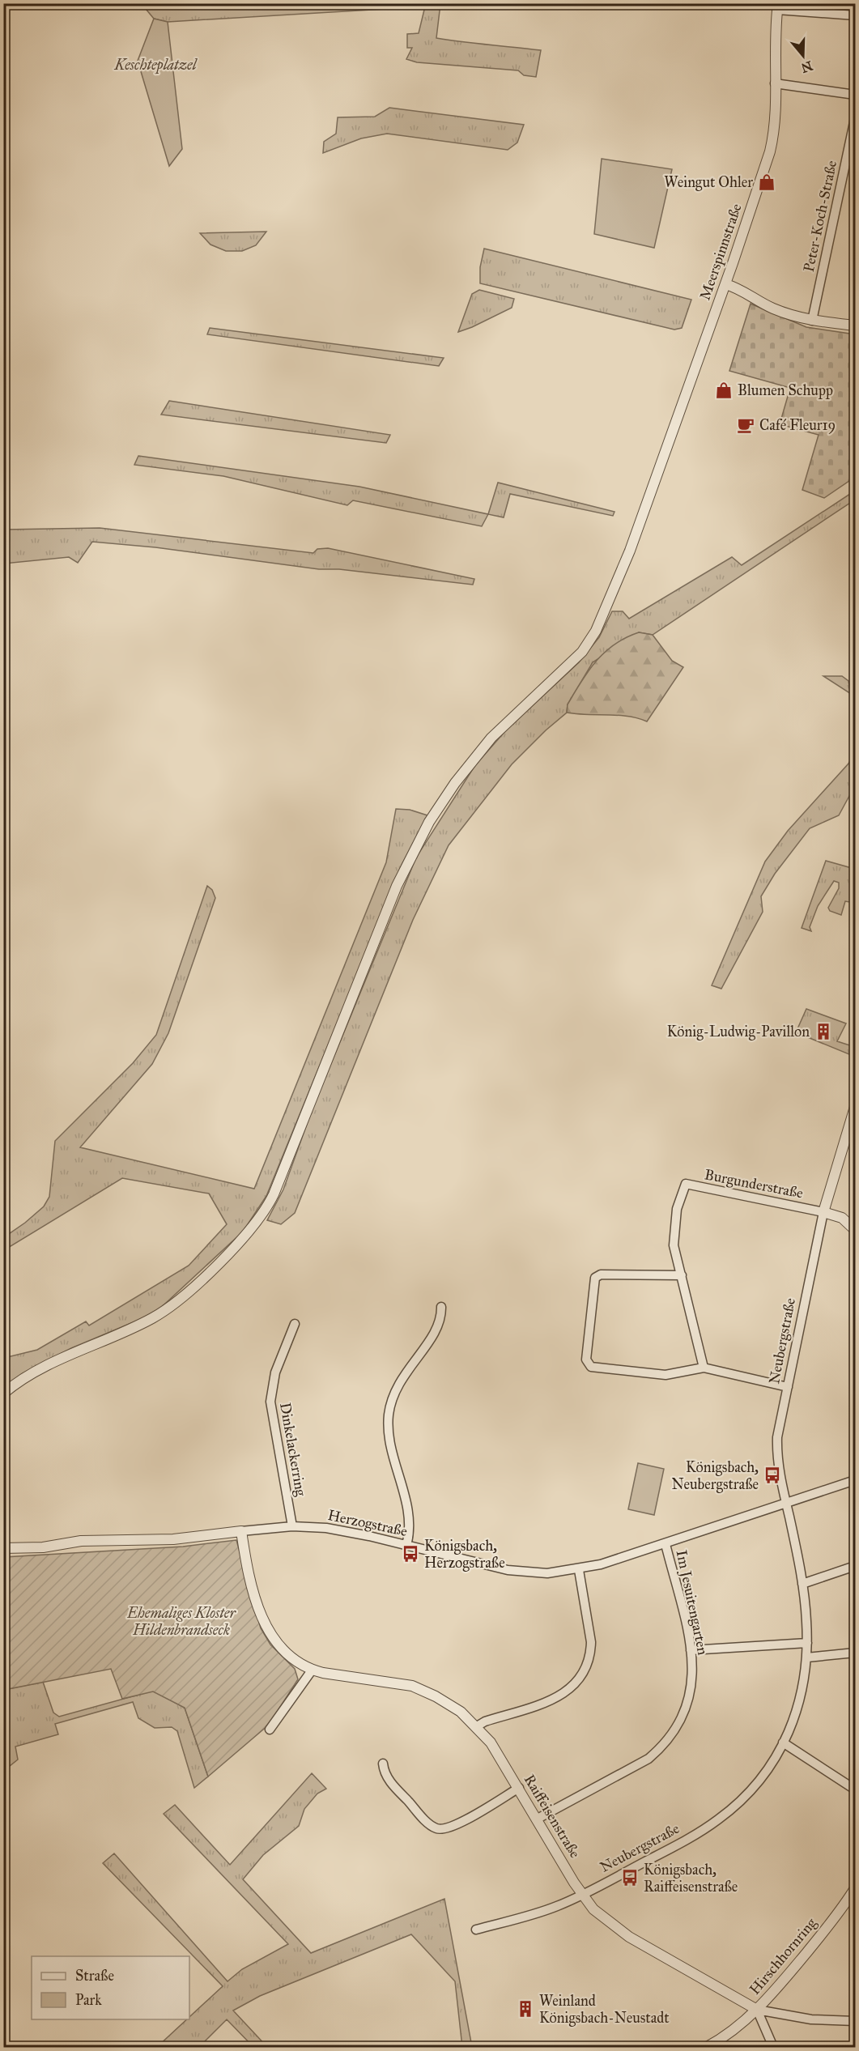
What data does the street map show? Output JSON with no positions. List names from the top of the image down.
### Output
{
  "streets": {
    "street": [
      "Peter-Koch-Straße",
      "Meerspinnstraße",
      "Burgunderstraße",
      "Neubergstraße",
      "Dinkelackerring",
      "Herzogstraße",
      "Im Jesuitengarten",
      "Raiffeisenstraße",
      "Hirschhornring"
    ]
  },
  "crossings": [
    ["Burgunderstraße", "Neubergstraße"],
    ["Neubergstraße", "Herzogstraße"],
    ["Neubergstraße", "Raiffeisenstraße"],
    ["Dinkelackerring", "Herzogstraße"],
    ["Herzogstraße", "Im Jesuitengarten"],
    ["Im Jesuitengarten", "Raiffeisenstraße"],
    ["Raiffeisenstraße", "Hirschhornring"]
  ],
  "parks": ["Keschteplatzel", "Ehemaliges Kloster Hildenbrandseck"],
  "places": {
    "shop": ["Weingut Ohler", "Blumen Schupp"],
    "cafe": ["Café Fleur19"],
    "building": ["König-Ludwig-Pavillon", "Weinland Königsbach-Neustadt"],
    "bus stop": ["Königsbach, Neubergstraße", "Königsbach, Herzogstraße", "Königsbach, Raiffeisenstraße"]
  },
  "legend": ["Straße", "Park"],
  "north": "bottom"
}
